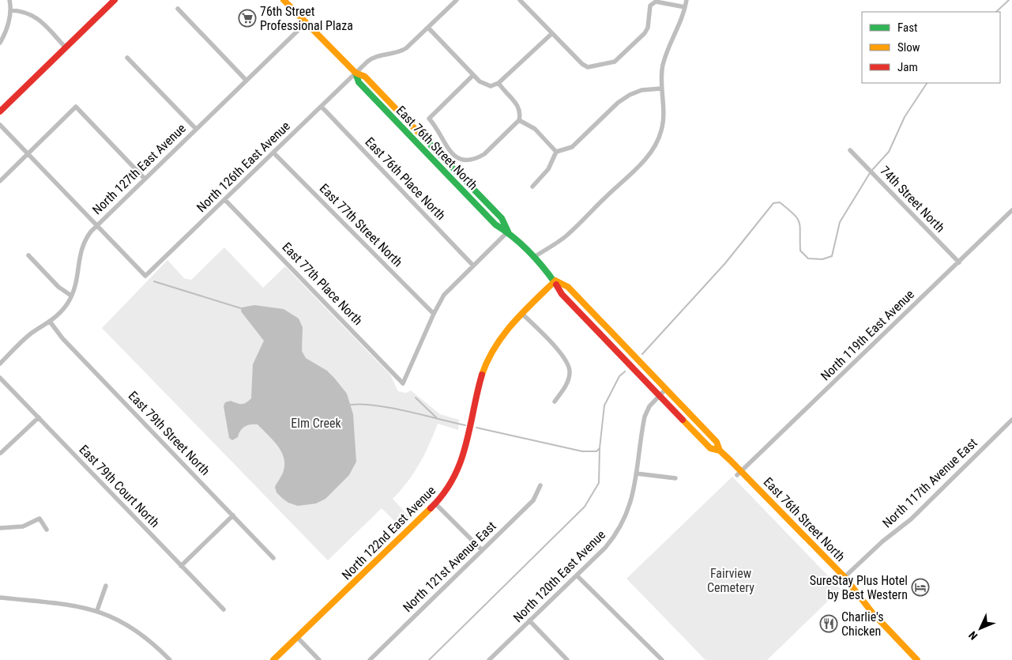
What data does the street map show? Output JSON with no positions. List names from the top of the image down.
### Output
{
  "streets": {
    "main road": ["East 76th Street North", "North 122nd East Avenue"],
    "street": [
      "North 126th East Avenue",
      "North 127th East Avenue",
      "East 76th Place North",
      "74th Street North",
      "East 77th Street North",
      "East 77th Place North",
      "North 119th East Avenue",
      "East 79th Street North",
      "North 117th Avenue East",
      "East 79th Court North",
      "North 121st Avenue East",
      "North 120th East Avenue"
    ]
  },
  "crossings": [
    ["East 76th Street North", "North 126th East Avenue"],
    ["East 76th Street North", "North 127th East Avenue"],
    ["East 76th Street North", "North 119th East Avenue"],
    ["East 76th Street North", "North 117th Avenue East"],
    ["East 76th Street North", "North 122nd East Avenue"],
    ["East 76th Street North", "North 120th East Avenue"],
    ["North 126th East Avenue", "North 127th East Avenue"],
    ["North 126th East Avenue", "East 76th Place North"],
    ["North 126th East Avenue", "East 77th Street North"],
    ["North 126th East Avenue", "East 77th Place North"],
    ["North 127th East Avenue", "East 79th Street North"],
    ["74th Street North", "North 119th East Avenue"],
    ["East 77th Street North", "East 77th Place North"]
  ],
  "parks": ["Elm Creek", "Fairview Cemetery"],
  "places": {
    "supermarket": ["76th Street Professional Plaza"],
    "hotel": ["SureStay Plus Hotel by Best Western"],
    "restaurant": ["Charlie's Chicken"]
  },
  "legend": ["Fast", "Slow", "Jam"],
  "north": "bottom left"
}
